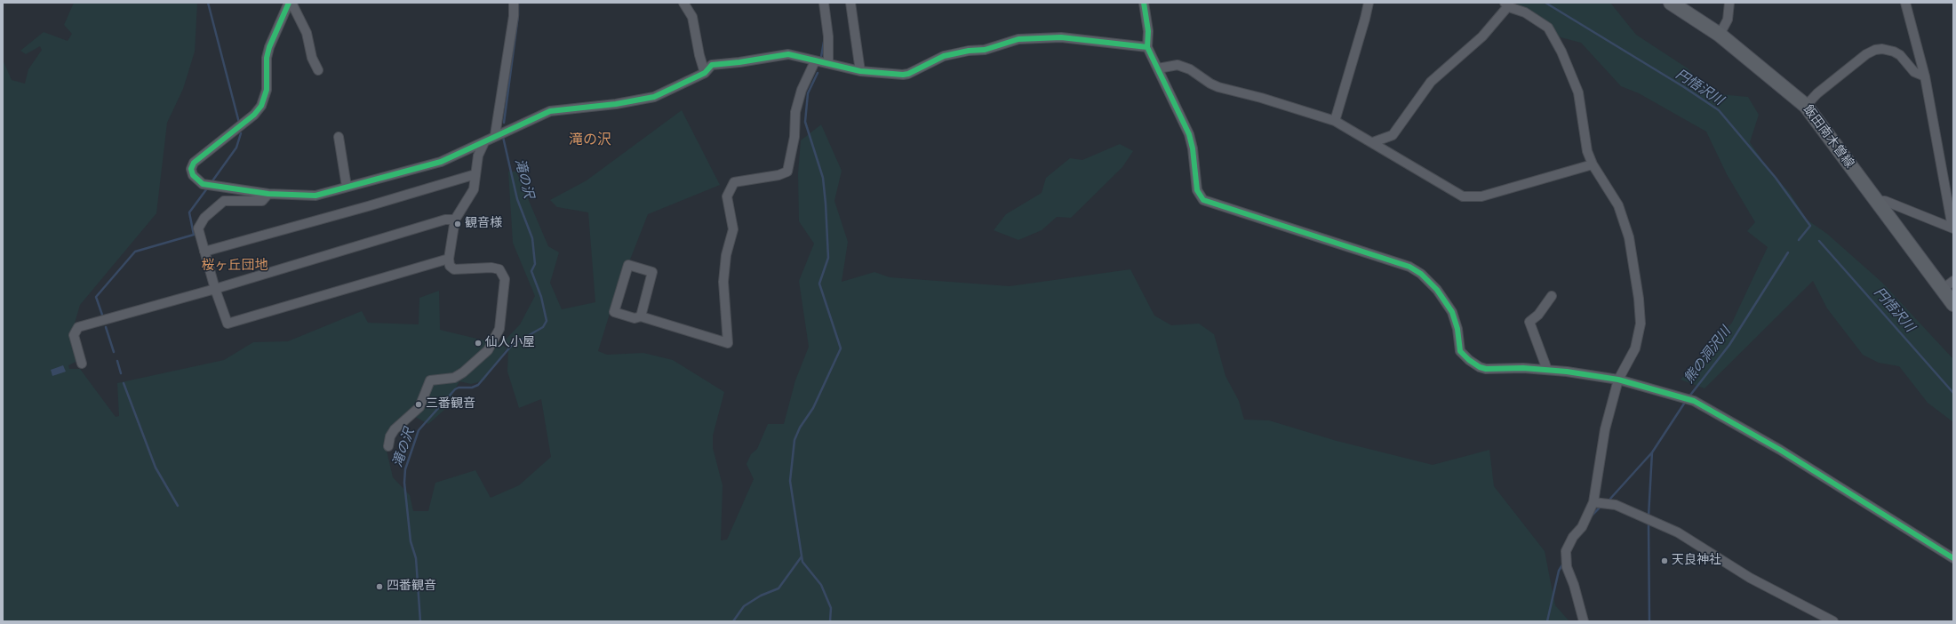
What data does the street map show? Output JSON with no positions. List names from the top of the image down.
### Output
{
  "streets": {
    "main road": ["飯田南木曽線"]
  },
  "districts": ["滝の沢", "桜ヶ丘団地"],
  "water": ["円悟沢川", "滝の沢", "熊の洞沢川"],
  "places": [
    "観音様",
    "仙人小屋",
    "三番観音",
    "天良神社",
    "四番観音"
  ]
}
